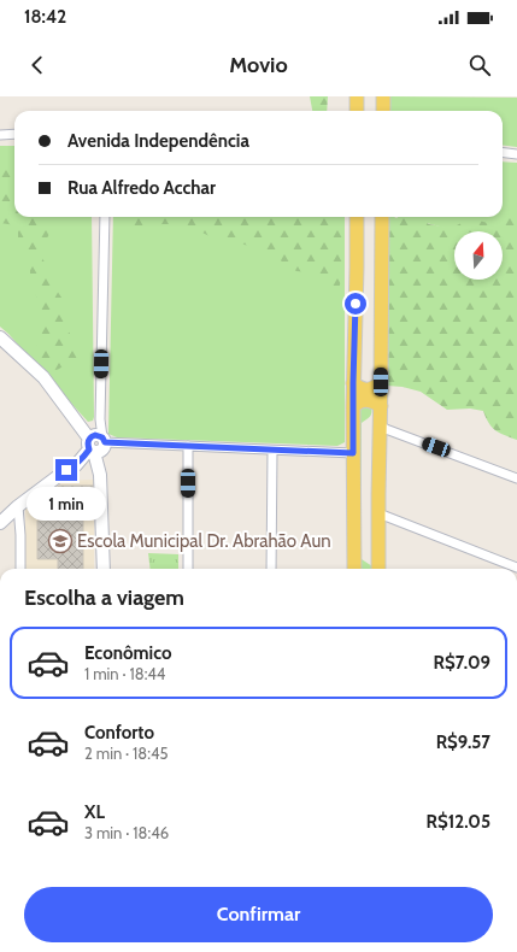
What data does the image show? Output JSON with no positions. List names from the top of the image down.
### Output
{
  "places": {
    "school or university": ["Escola Municipal Dr. Abrahão Aun"]
  },
  "north": "top",
  "page": {
    "status": "18:42",
    "header": "Movio",
    "banner": ["Avenida Independência", "Rua Alfredo Acchar"],
    "bubble": "1 min",
    "heading": "Escolha a viagem",
    "list": [
      {
        "name": "Econômico",
        "note": "1 min · 18:44",
        "value": "R$7.09"
      },
      {
        "name": "Conforto",
        "note": "2 min · 18:45",
        "value": "R$9.57"
      },
      {
        "name": "XL",
        "note": "3 min · 18:46",
        "value": "R$12.05"
      }
    ],
    "buttons": "Confirmar"
  }
}
